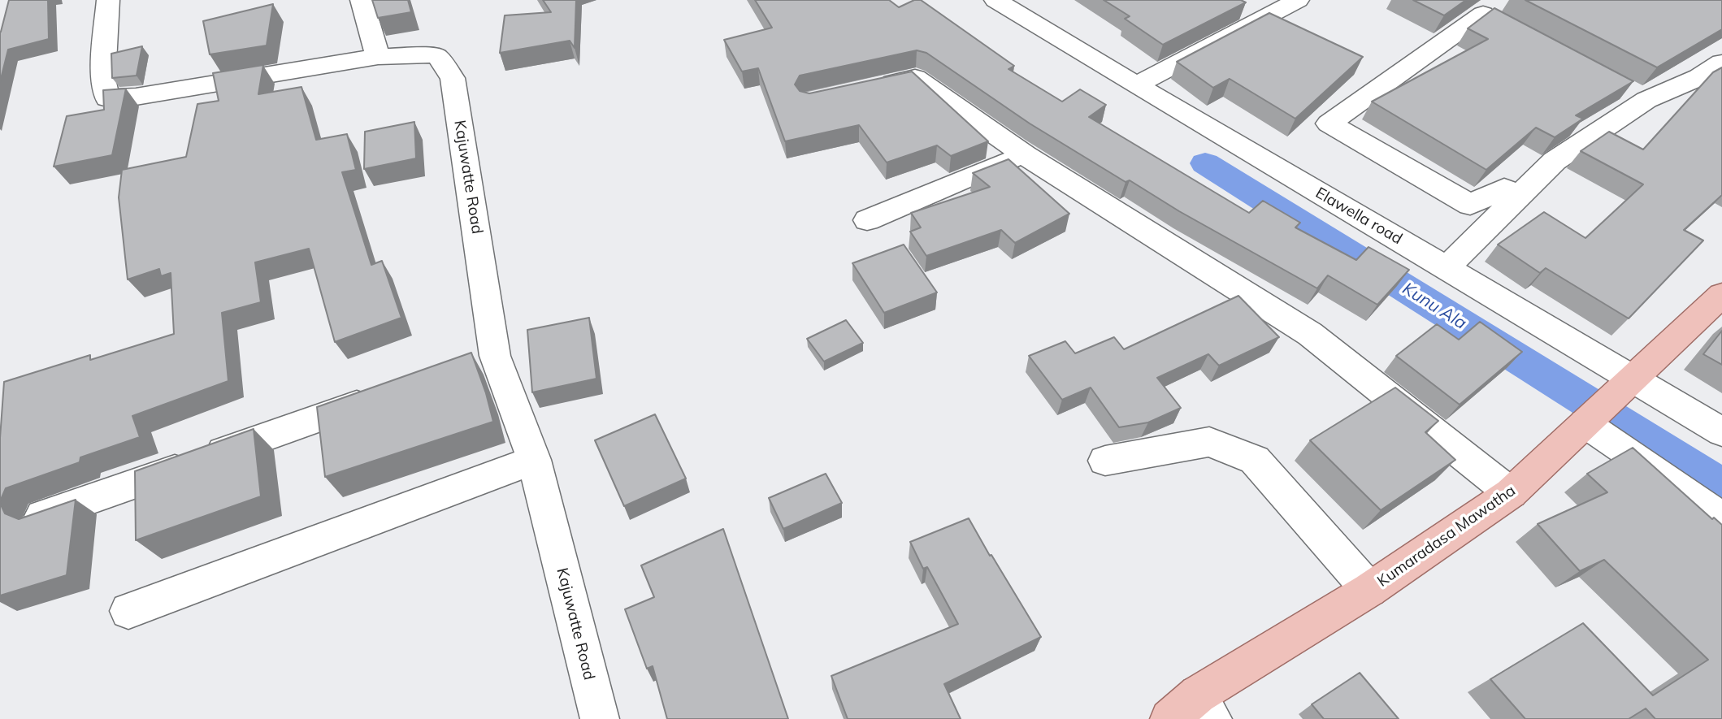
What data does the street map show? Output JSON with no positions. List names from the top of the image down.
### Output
{
  "streets": {
    "main road": ["Kumaradasa Mawatha"],
    "street": ["Kajuwatte Road", "Elawella road"]
  },
  "crossings": [
    ["Elawella road", "Kumaradasa Mawatha"]
  ],
  "water": ["Kunu Ala"]
}
